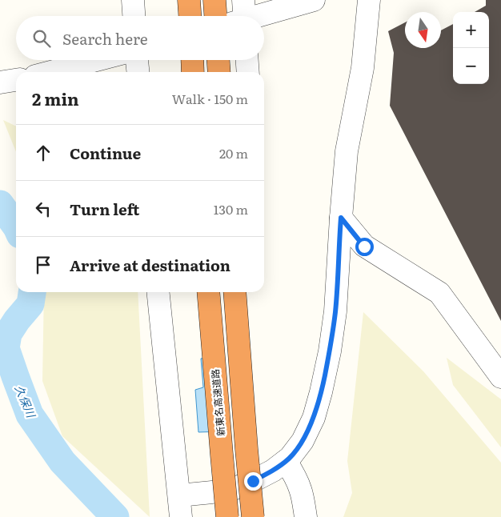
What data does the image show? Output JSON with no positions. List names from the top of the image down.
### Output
{
  "streets": {
    "highway": ["新東名高速道路"]
  },
  "water": ["久保川"],
  "north": "bottom",
  "page": {
    "map_buttons": ["+", "−"],
    "search": "Search here",
    "heading": ["2 min", "Walk · 150 m"],
    "list": [
      ["Continue", "20 m"],
      ["Turn left", "130 m"],
      "Arrive at destination"
    ]
  }
}
